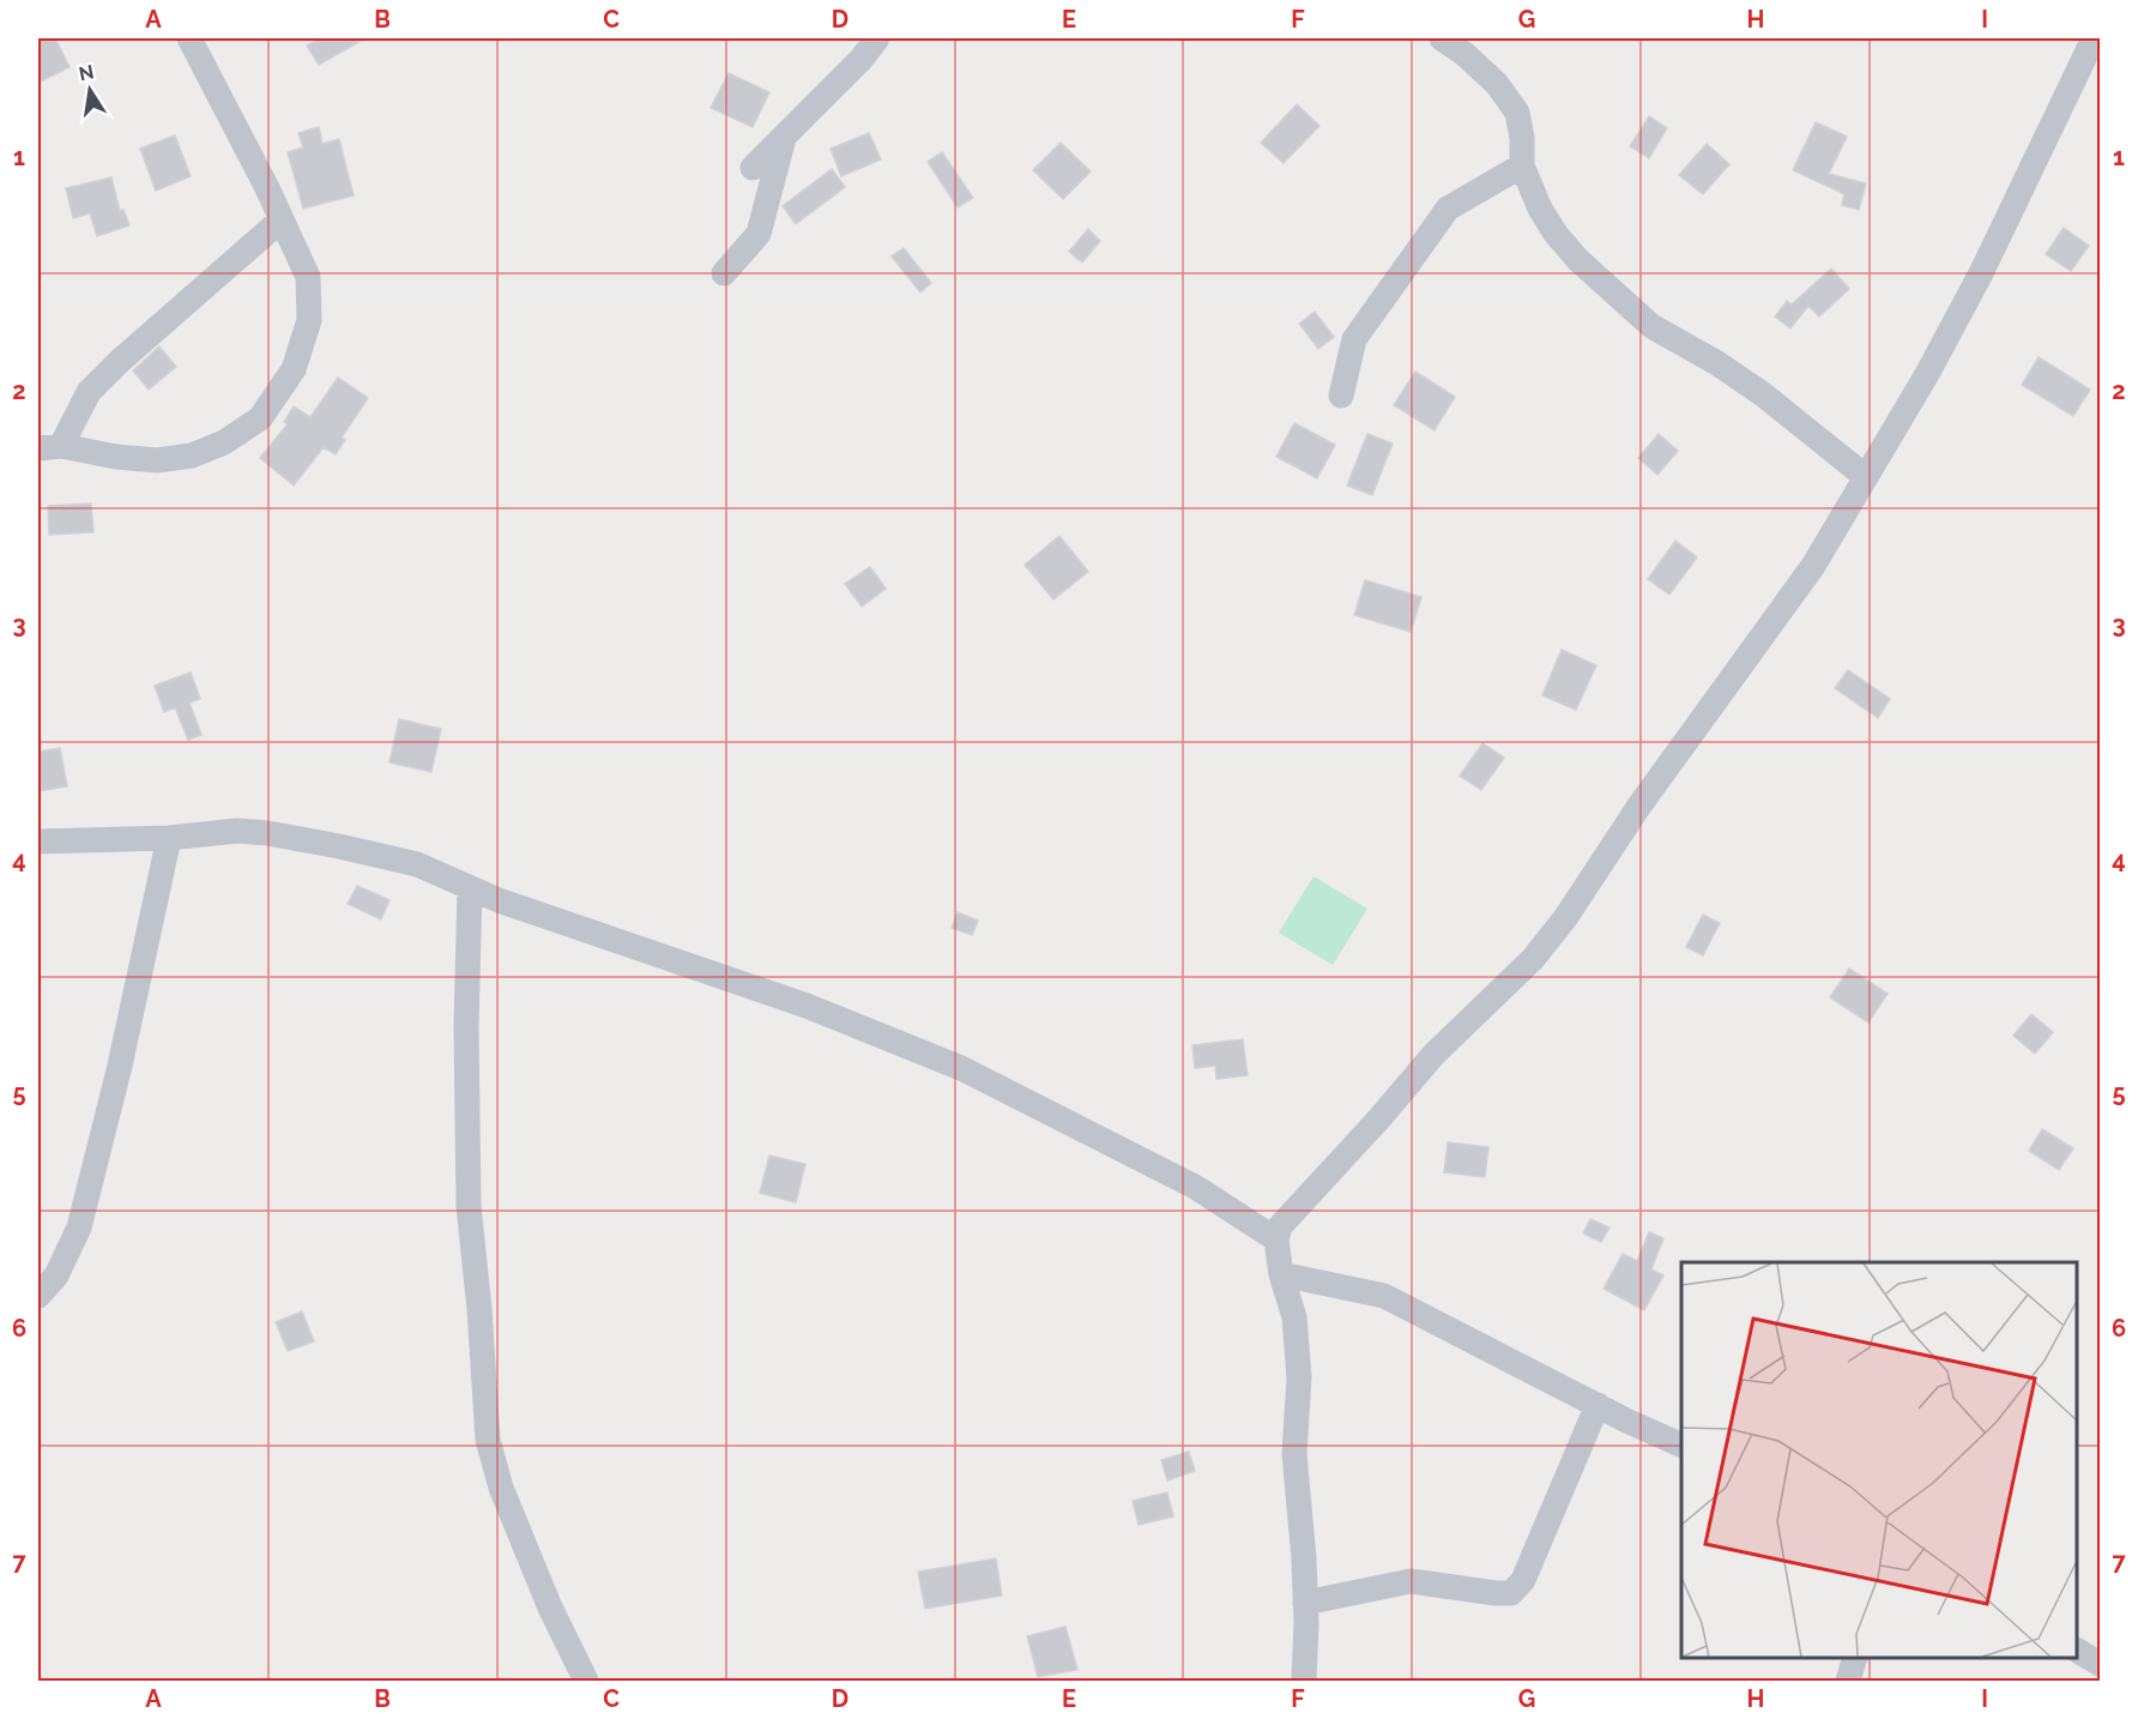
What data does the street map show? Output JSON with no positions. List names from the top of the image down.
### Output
{
  "north": "top",
  "grid": {
    "columns": [
      "A",
      "B",
      "C",
      "D",
      "E",
      "F",
      "G",
      "H",
      "I"
    ],
    "rows": [
      "1",
      "2",
      "3",
      "4",
      "5",
      "6",
      "7"
    ]
  }
}
